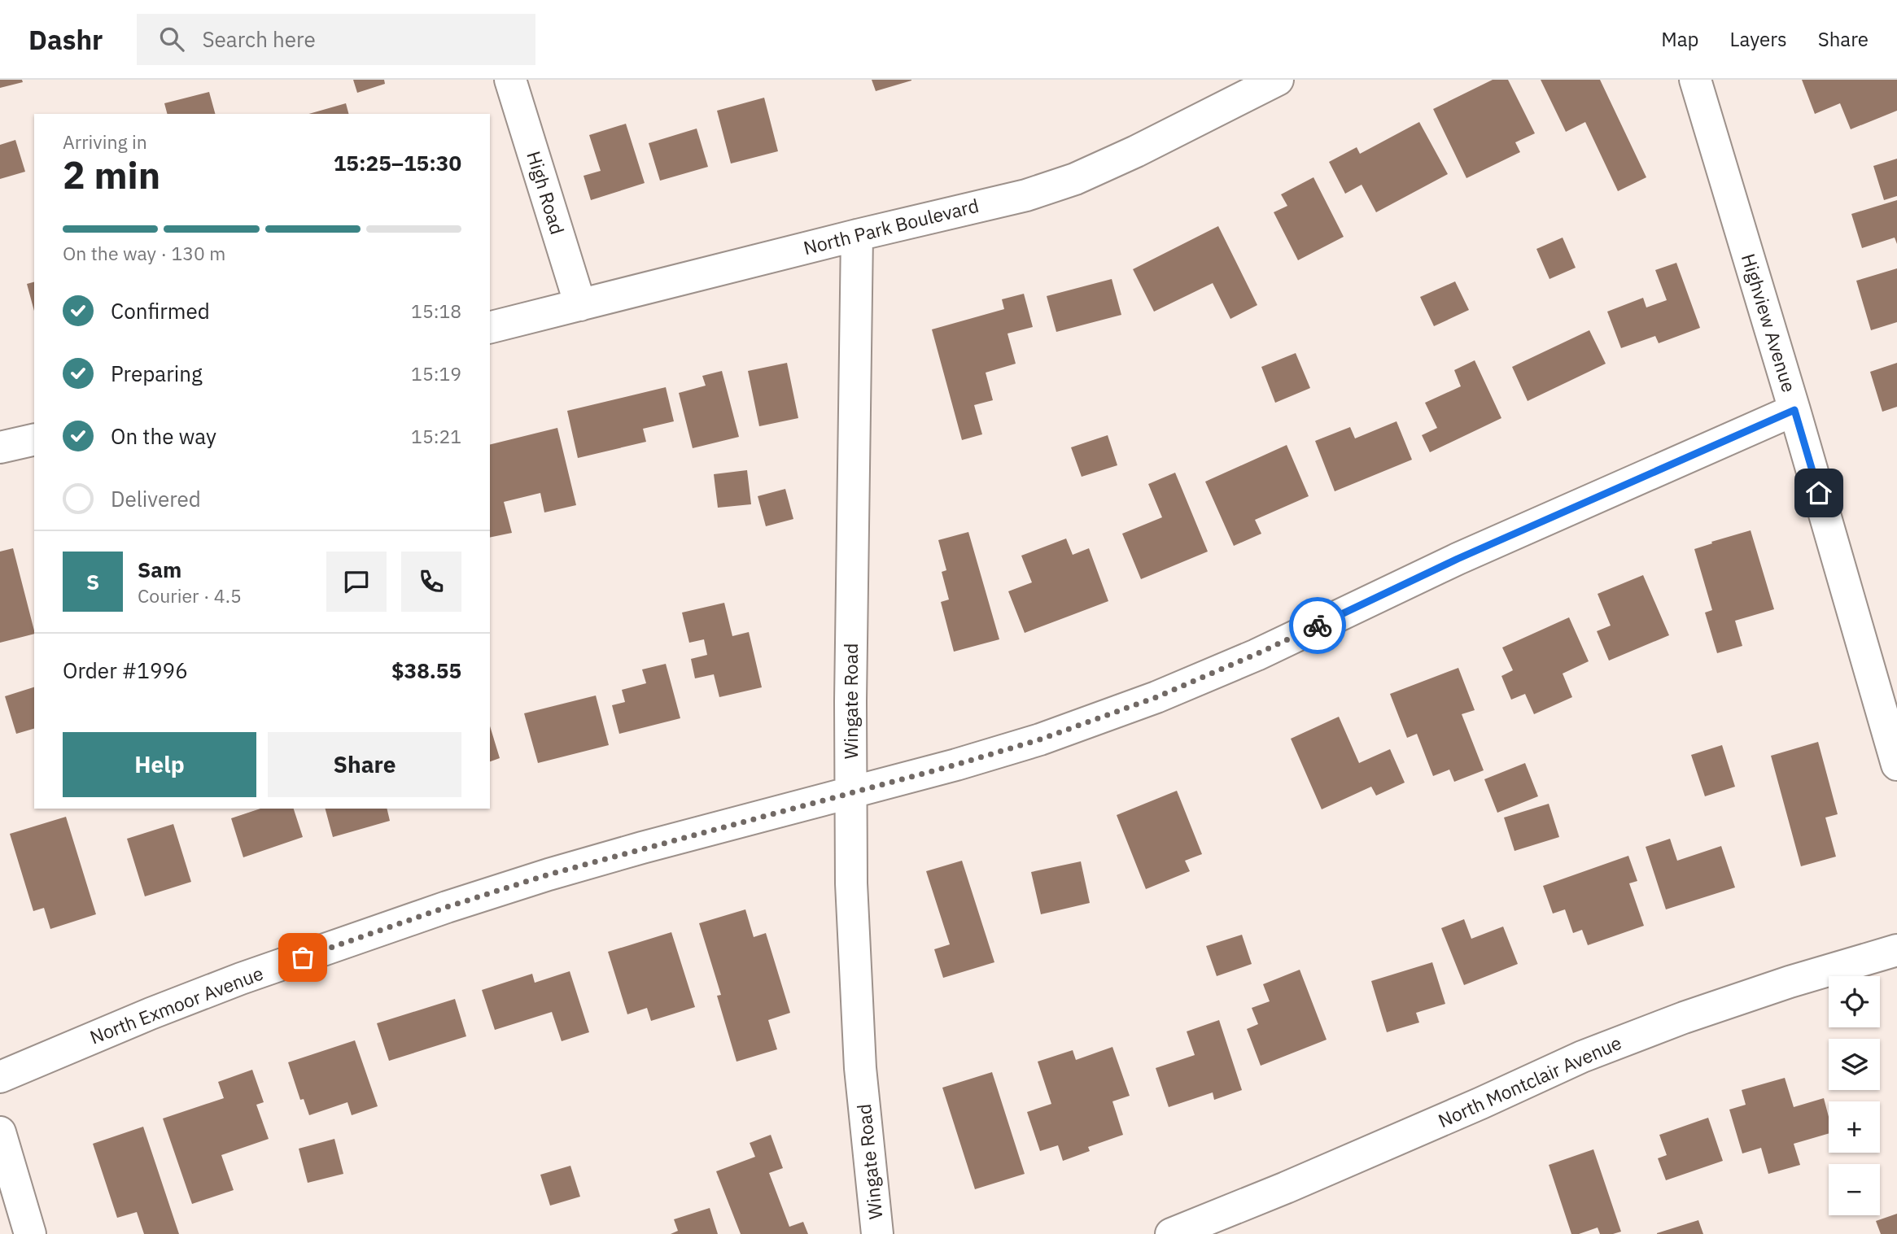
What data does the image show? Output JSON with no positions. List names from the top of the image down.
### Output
{
  "streets": {
    "street": [
      "High Road",
      "North Park Boulevard",
      "Highview Avenue",
      "Wingate Road",
      "North Exmoor Avenue",
      "North Montclair Avenue"
    ]
  },
  "crossings": [
    ["High Road", "North Park Boulevard"],
    ["North Park Boulevard", "Wingate Road"],
    ["Highview Avenue", "North Exmoor Avenue"],
    ["Wingate Road", "North Exmoor Avenue"]
  ],
  "page": {
    "header": "Dashr",
    "search": "Search here",
    "nav": ["Map", "Layers", "Share"],
    "heading": ["2 min", "Arriving in", "15:25–15:30"],
    "panel": [
      "Sam",
      "Courier · 4.5",
      "Order #1996",
      "$38.55"
    ],
    "bar": "On the way · 130 m",
    "list": [
      ["Confirmed", "15:18"],
      ["Preparing", "15:19"],
      ["On the way", "15:21"],
      "Delivered"
    ],
    "round": "S",
    "buttons": ["Help", "Share"],
    "map_buttons": ["+", "−"]
  }
}
